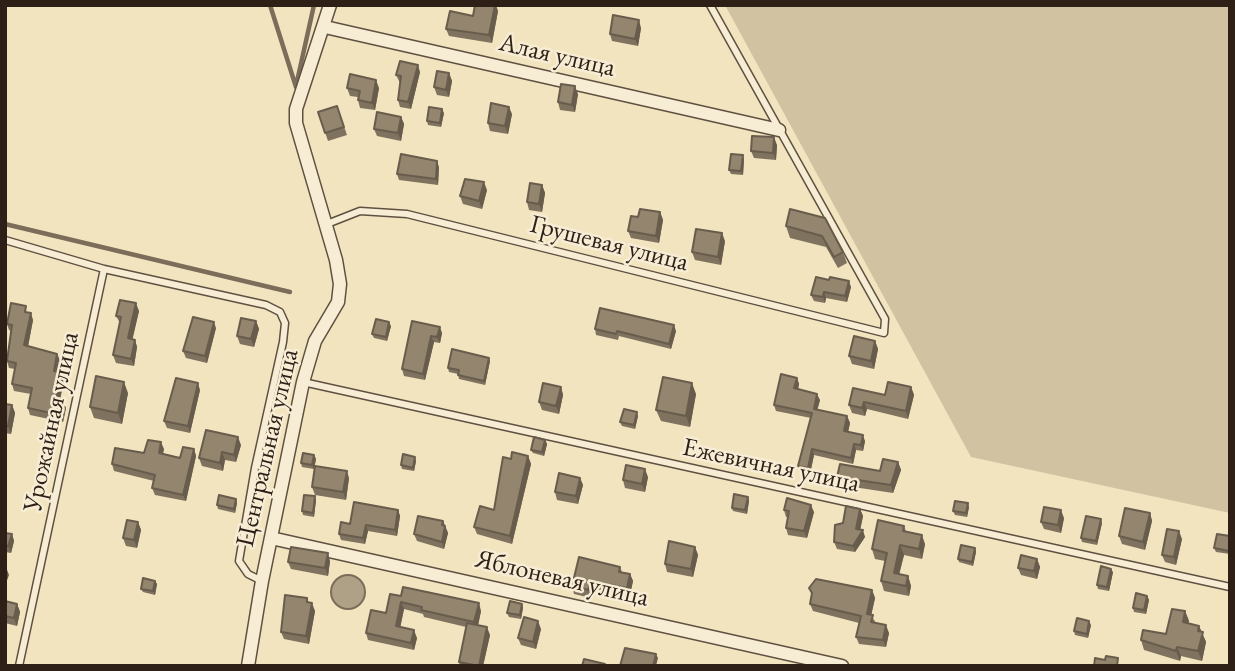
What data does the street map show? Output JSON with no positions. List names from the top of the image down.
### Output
{
  "streets": {
    "street": ["Алая улица", "Центральная улица", "Яблоневая улица"],
    "lane": ["Грушевая улица", "Урожайная улица", "Ежевичная улица"]
  },
  "crossings": [
    ["Алая улица", "Грушевая улица"],
    ["Алая улица", "Центральная улица"],
    ["Грушевая улица", "Центральная улица"],
    ["Центральная улица", "Ежевичная улица"],
    ["Центральная улица", "Яблоневая улица"]
  ]
}
